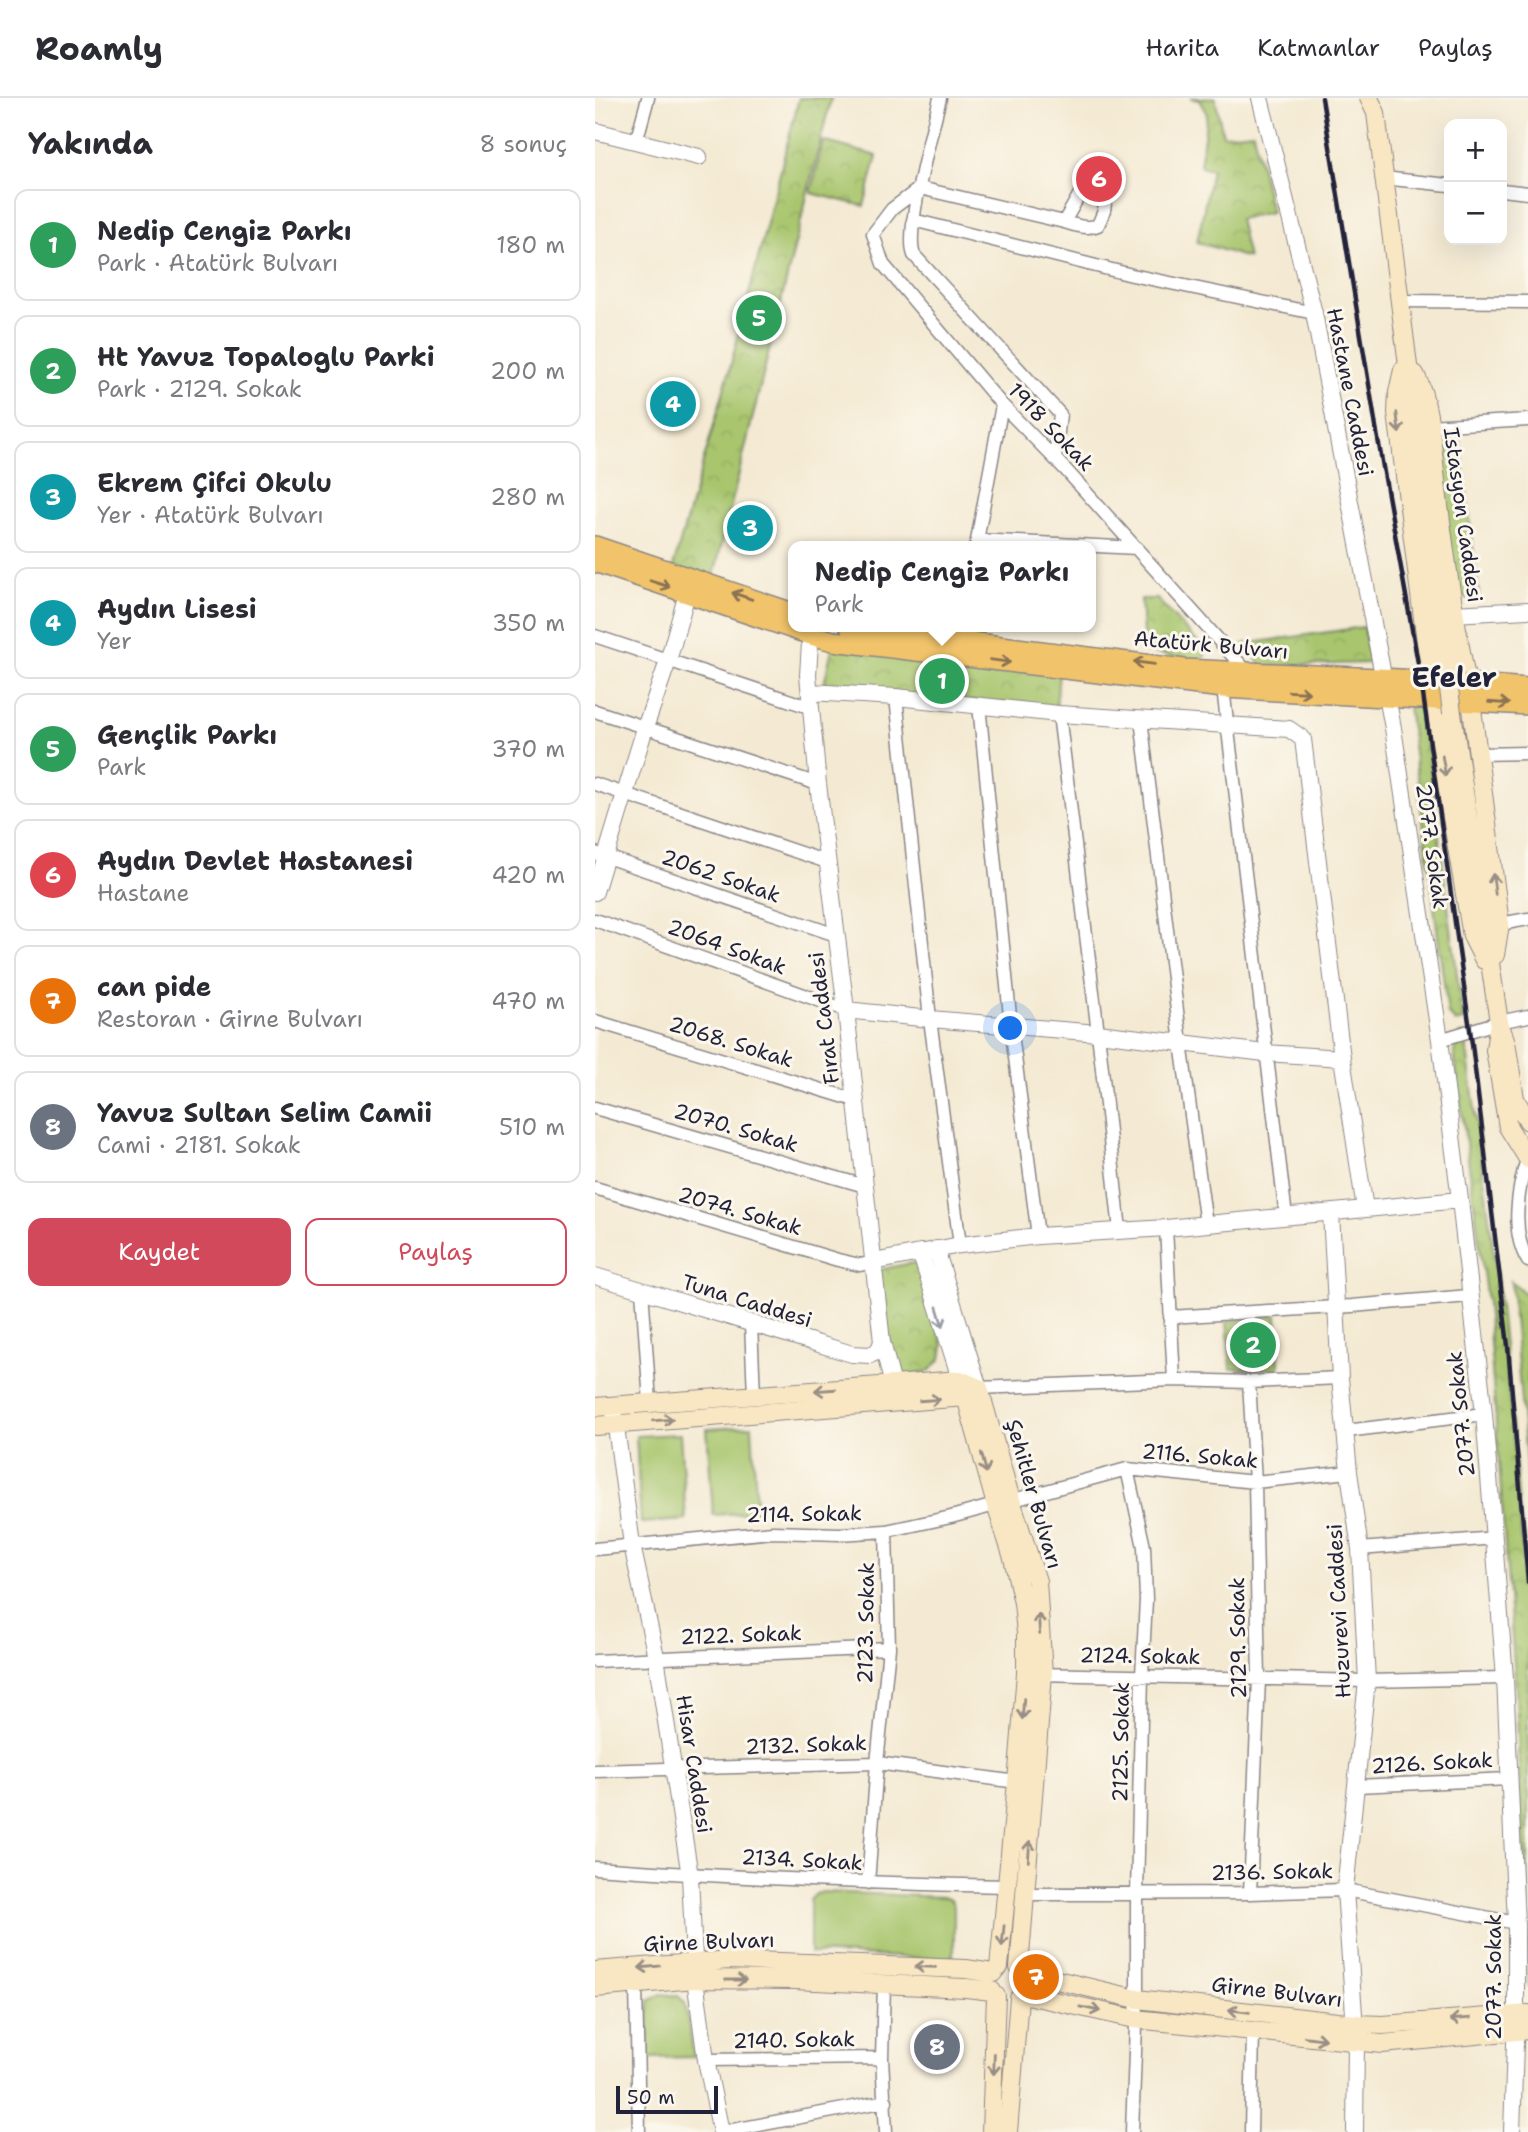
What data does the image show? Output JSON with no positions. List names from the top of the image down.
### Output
{
  "streets": {
    "main road": [
      "Istasyon Caddesi",
      "Atatürk Bulvarı",
      "Şehitler Bulvarı",
      "Girne Bulvarı"
    ],
    "street": [
      "Hastane Caddesi",
      "1918 Sokak",
      "2077. Sokak",
      "2062 Sokak",
      "2064 Sokak",
      "Fırat Caddesi",
      "2068. Sokak",
      "2070. Sokak",
      "2074. Sokak",
      "Tuna Caddesi",
      "2116. Sokak",
      "2114. Sokak",
      "Huzurevi Caddesi",
      "2123. Sokak",
      "2122. Sokak",
      "2129. Sokak",
      "2124. Sokak",
      "2125. Sokak",
      "2132. Sokak",
      "2126. Sokak",
      "Hisar Caddesi",
      "2134. Sokak",
      "2136. Sokak",
      "2140. Sokak"
    ]
  },
  "crossings": [
    ["Hastane Caddesi", "Atatürk Bulvarı"],
    ["Hastane Caddesi", "2077. Sokak"],
    ["1918 Sokak", "Atatürk Bulvarı"],
    ["Istasyon Caddesi", "Atatürk Bulvarı"],
    ["Atatürk Bulvarı", "2077. Sokak"],
    ["2077. Sokak", "2124. Sokak"],
    ["2077. Sokak", "2126. Sokak"],
    ["2077. Sokak", "2136. Sokak"],
    ["2077. Sokak", "Girne Bulvarı"],
    ["2062 Sokak", "Fırat Caddesi"],
    ["2064 Sokak", "Fırat Caddesi"],
    ["Fırat Caddesi", "2068. Sokak"],
    ["Fırat Caddesi", "2070. Sokak"],
    ["Fırat Caddesi", "2074. Sokak"],
    ["Fırat Caddesi", "Tuna Caddesi"],
    ["2116. Sokak", "Şehitler Bulvarı"],
    ["2116. Sokak", "2114. Sokak"],
    ["2116. Sokak", "Huzurevi Caddesi"],
    ["2116. Sokak", "2129. Sokak"],
    ["2116. Sokak", "2125. Sokak"],
    ["Şehitler Bulvarı", "2114. Sokak"],
    ["Şehitler Bulvarı", "2124. Sokak"],
    ["Şehitler Bulvarı", "2132. Sokak"],
    ["Şehitler Bulvarı", "2134. Sokak"],
    ["Şehitler Bulvarı", "2136. Sokak"],
    ["Şehitler Bulvarı", "Girne Bulvarı"],
    ["2114. Sokak", "2123. Sokak"],
    ["2114. Sokak", "Hisar Caddesi"],
    ["Huzurevi Caddesi", "2124. Sokak"],
    ["Huzurevi Caddesi", "2126. Sokak"],
    ["Huzurevi Caddesi", "2136. Sokak"],
    ["Huzurevi Caddesi", "Girne Bulvarı"],
    ["2123. Sokak", "2122. Sokak"],
    ["2123. Sokak", "2132. Sokak"],
    ["2123. Sokak", "2134. Sokak"],
    ["2122. Sokak", "Hisar Caddesi"],
    ["2129. Sokak", "2124. Sokak"],
    ["2129. Sokak", "2136. Sokak"],
    ["2124. Sokak", "2125. Sokak"],
    ["2125. Sokak", "2136. Sokak"],
    ["2125. Sokak", "Girne Bulvarı"],
    ["2132. Sokak", "Hisar Caddesi"],
    ["Hisar Caddesi", "2134. Sokak"],
    ["Hisar Caddesi", "Girne Bulvarı"],
    ["Hisar Caddesi", "2140. Sokak"]
  ],
  "districts": ["Efeler"],
  "scale_bar": "50 m",
  "page": {
    "header": "Roamly",
    "nav": ["Harita", "Katmanlar", "Paylaş"],
    "heading": ["Yakında", "8 sonuç"],
    "map_buttons": ["+", "−"],
    "pins": [
      "6",
      "5",
      "4",
      "3",
      "1",
      "2",
      "7",
      "8"
    ],
    "list": [
      {
        "mark": "1",
        "name": "Nedip Cengiz Parkı",
        "note": "Park · Atatürk Bulvarı",
        "value": "180 m"
      },
      {
        "mark": "2",
        "name": "Ht Yavuz Topaloglu Parki",
        "note": "Park · 2129. Sokak",
        "value": "200 m"
      },
      {
        "mark": "3",
        "name": "Ekrem Çifci Okulu",
        "note": "Yer · Atatürk Bulvarı",
        "value": "280 m"
      },
      {
        "mark": "4",
        "name": "Aydın Lisesi",
        "note": "Yer",
        "value": "350 m"
      },
      {
        "mark": "5",
        "name": "Gençlik Parkı",
        "note": "Park",
        "value": "370 m"
      },
      {
        "mark": "6",
        "name": "Aydın Devlet Hastanesi",
        "note": "Hastane",
        "value": "420 m"
      },
      {
        "mark": "7",
        "name": "can pide",
        "note": "Restoran · Girne Bulvarı",
        "value": "470 m"
      },
      {
        "mark": "8",
        "name": "Yavuz Sultan Selim Camii",
        "note": "Cami · 2181. Sokak",
        "value": "510 m"
      }
    ],
    "popup": ["Nedip Cengiz Parkı", "Park"],
    "buttons": ["Kaydet", "Paylaş"],
    "scale": "50 m"
  }
}
